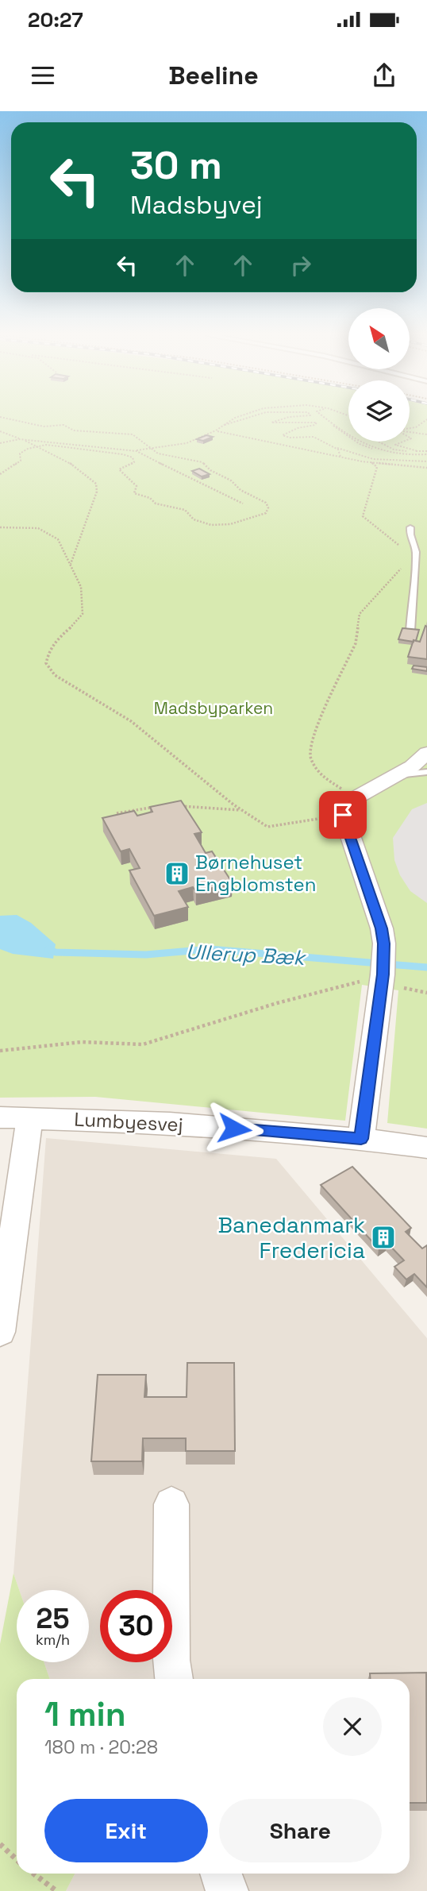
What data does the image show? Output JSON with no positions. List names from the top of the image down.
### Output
{
  "streets": {
    "street": ["Lumbyesvej"]
  },
  "water": ["Ullerup Bæk"],
  "parks": ["Madsbyparken"],
  "places": {
    "building": ["Børnehuset Engblomsten", "Banedanmark Fredericia"]
  },
  "north": "top left",
  "page": {
    "status": "20:27",
    "header": "Beeline",
    "turn": ["30 m", "Madsbyvej"],
    "speed": "25 km/h",
    "limit": "30",
    "heading": ["1 min", "180 m · 20:28"],
    "buttons": ["Exit", "Share"]
  }
}
